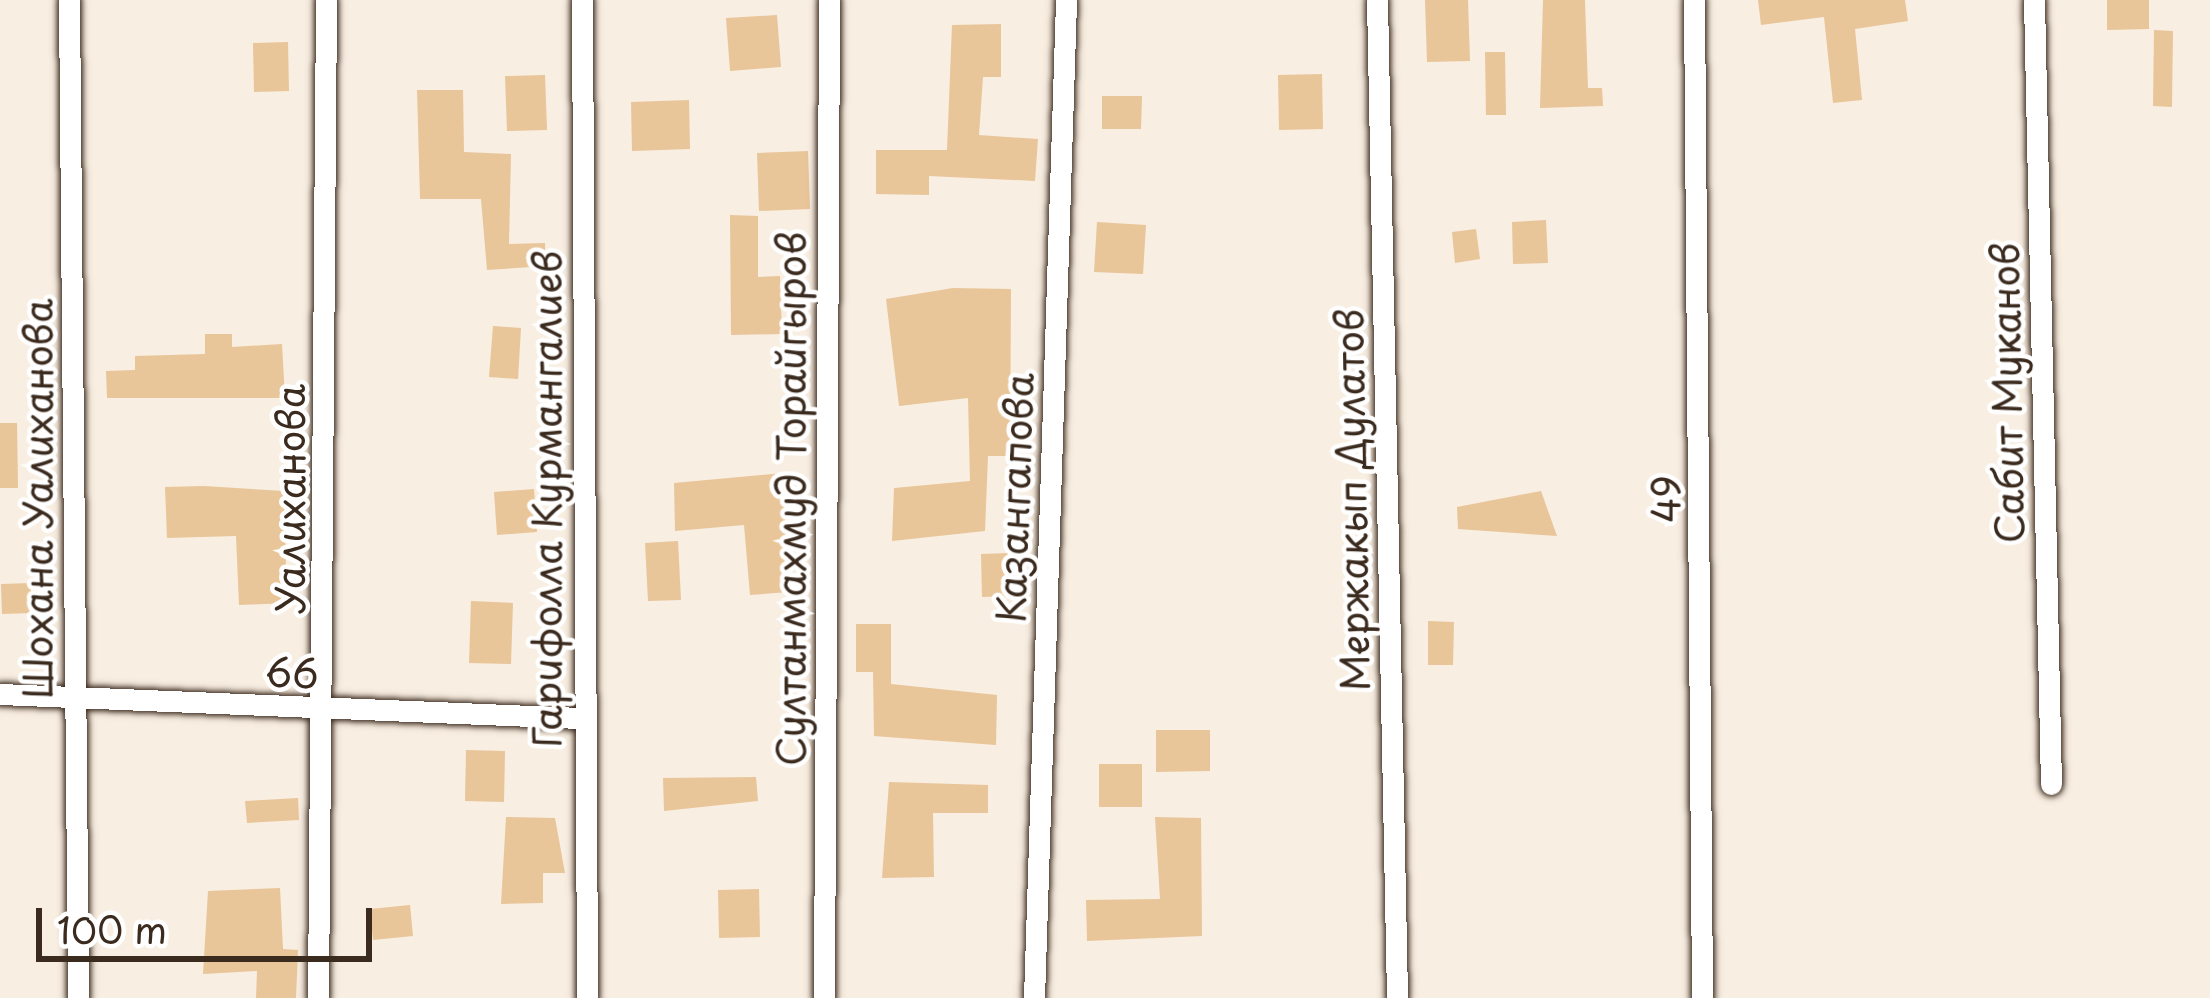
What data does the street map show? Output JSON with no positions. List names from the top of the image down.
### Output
{
  "streets": {
    "street": [
      "Сабит Муканов",
      "Казангапова",
      "Шохана Уалиханова",
      "Уалиханова",
      "Гарифолла Курмангалиев",
      "Султанмахмуд Торайгыров",
      "49",
      "Мержакып Дулатов",
      "66"
    ]
  },
  "crossings": [
    ["Шохана Уалиханова", "66"],
    ["Уалиханова", "66"],
    ["Гарифолла Курмангалиев", "66"]
  ],
  "scale_bar": "100 m"
}
